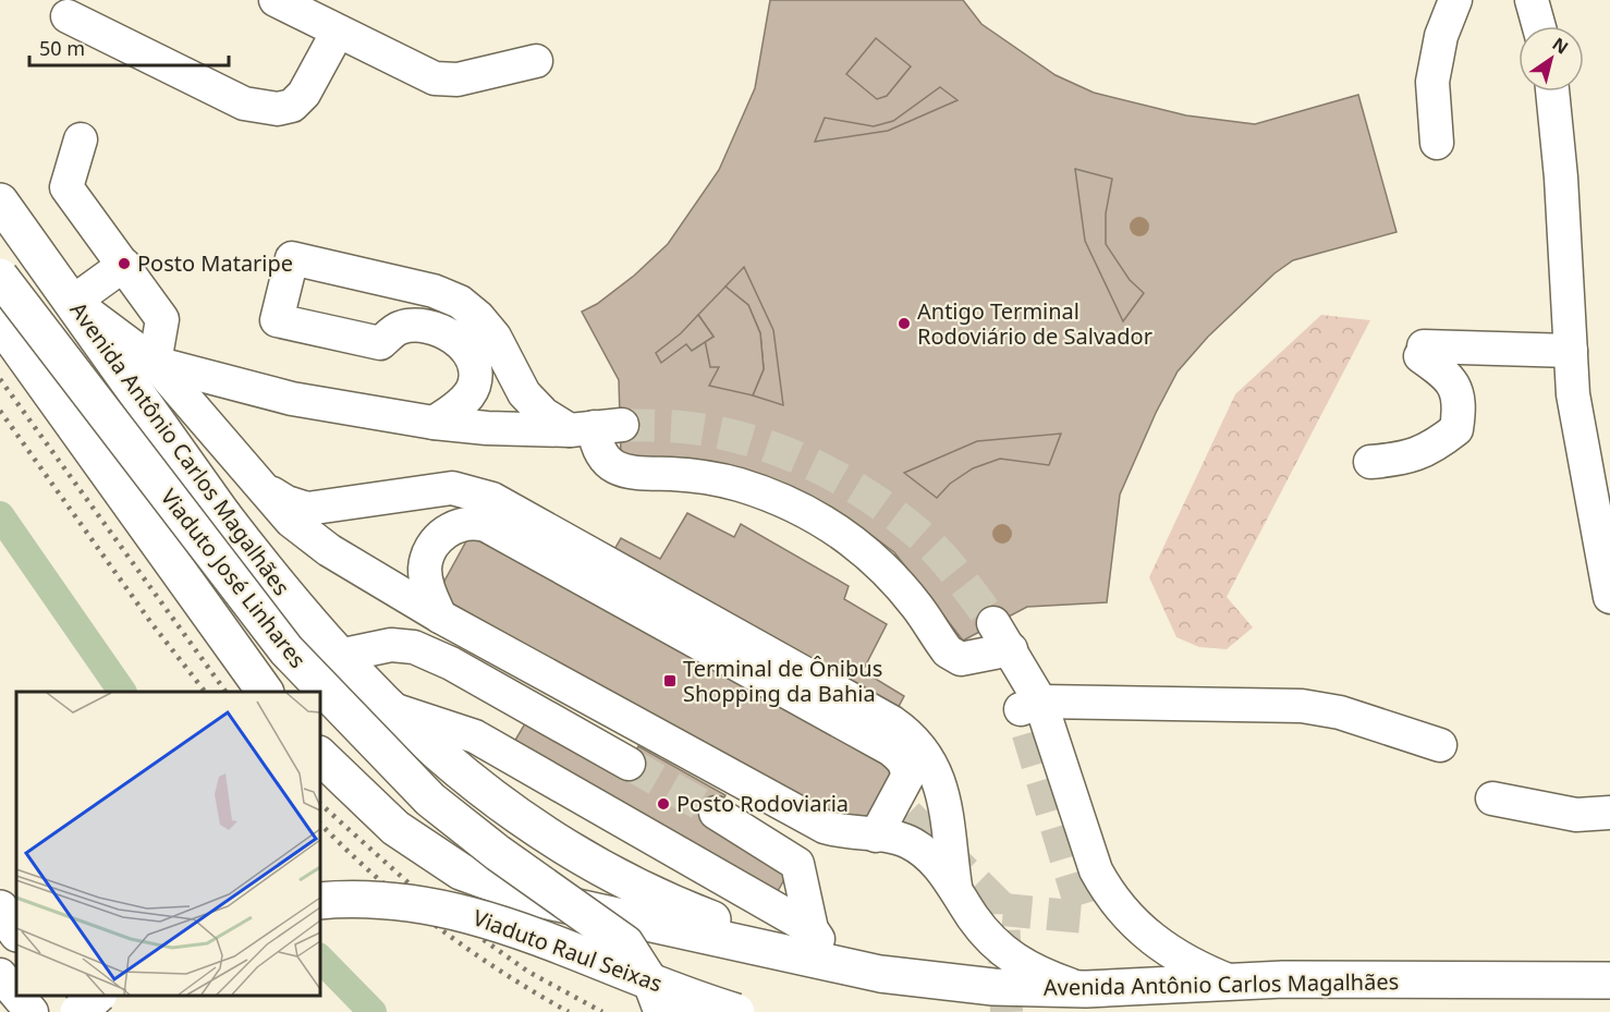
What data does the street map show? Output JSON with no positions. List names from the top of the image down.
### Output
{
  "streets": {
    "main road": ["Avenida Antônio Carlos Magalhães", "Viaduto José Linhares", "Viaduto Raul Seixas"]
  },
  "places": {
    "other": ["Posto Mataripe", "Antigo Terminal Rodoviário de Salvador", "Posto Rodoviaria"],
    "transit": ["Terminal de Ônibus Shopping da Bahia"]
  },
  "scale_bar": "50 m",
  "north": "top right"
}
